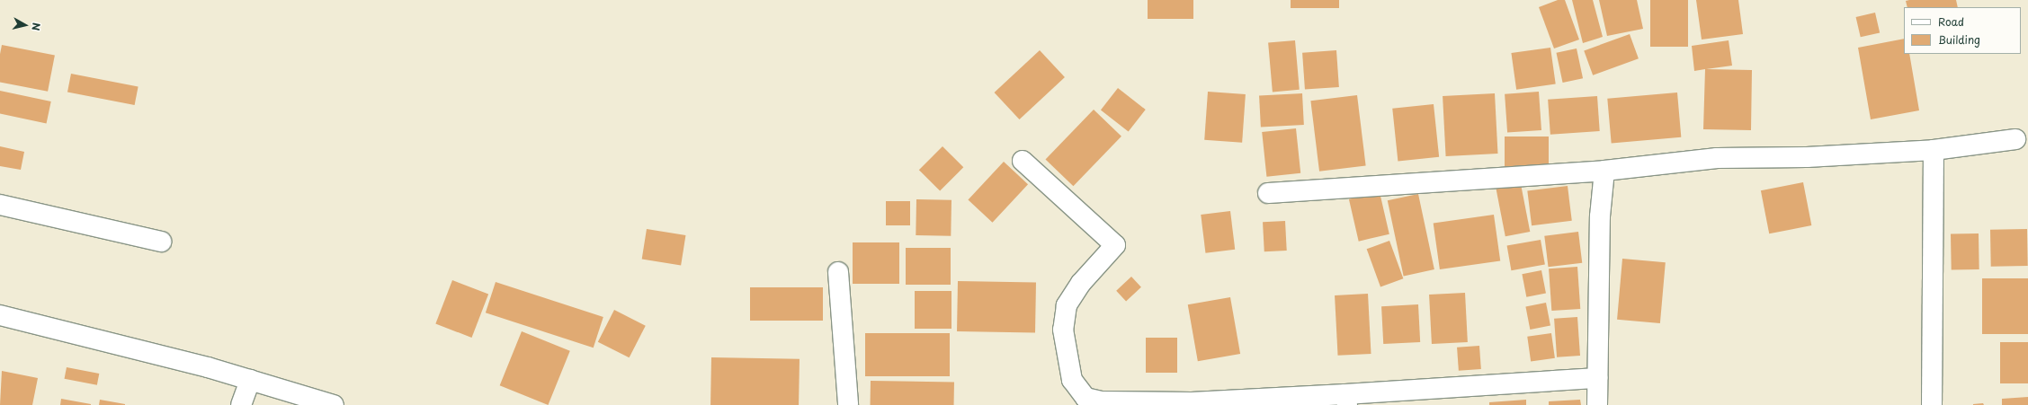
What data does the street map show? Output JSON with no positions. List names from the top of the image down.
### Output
{
  "legend": ["Road", "Building"],
  "north": "right"
}
